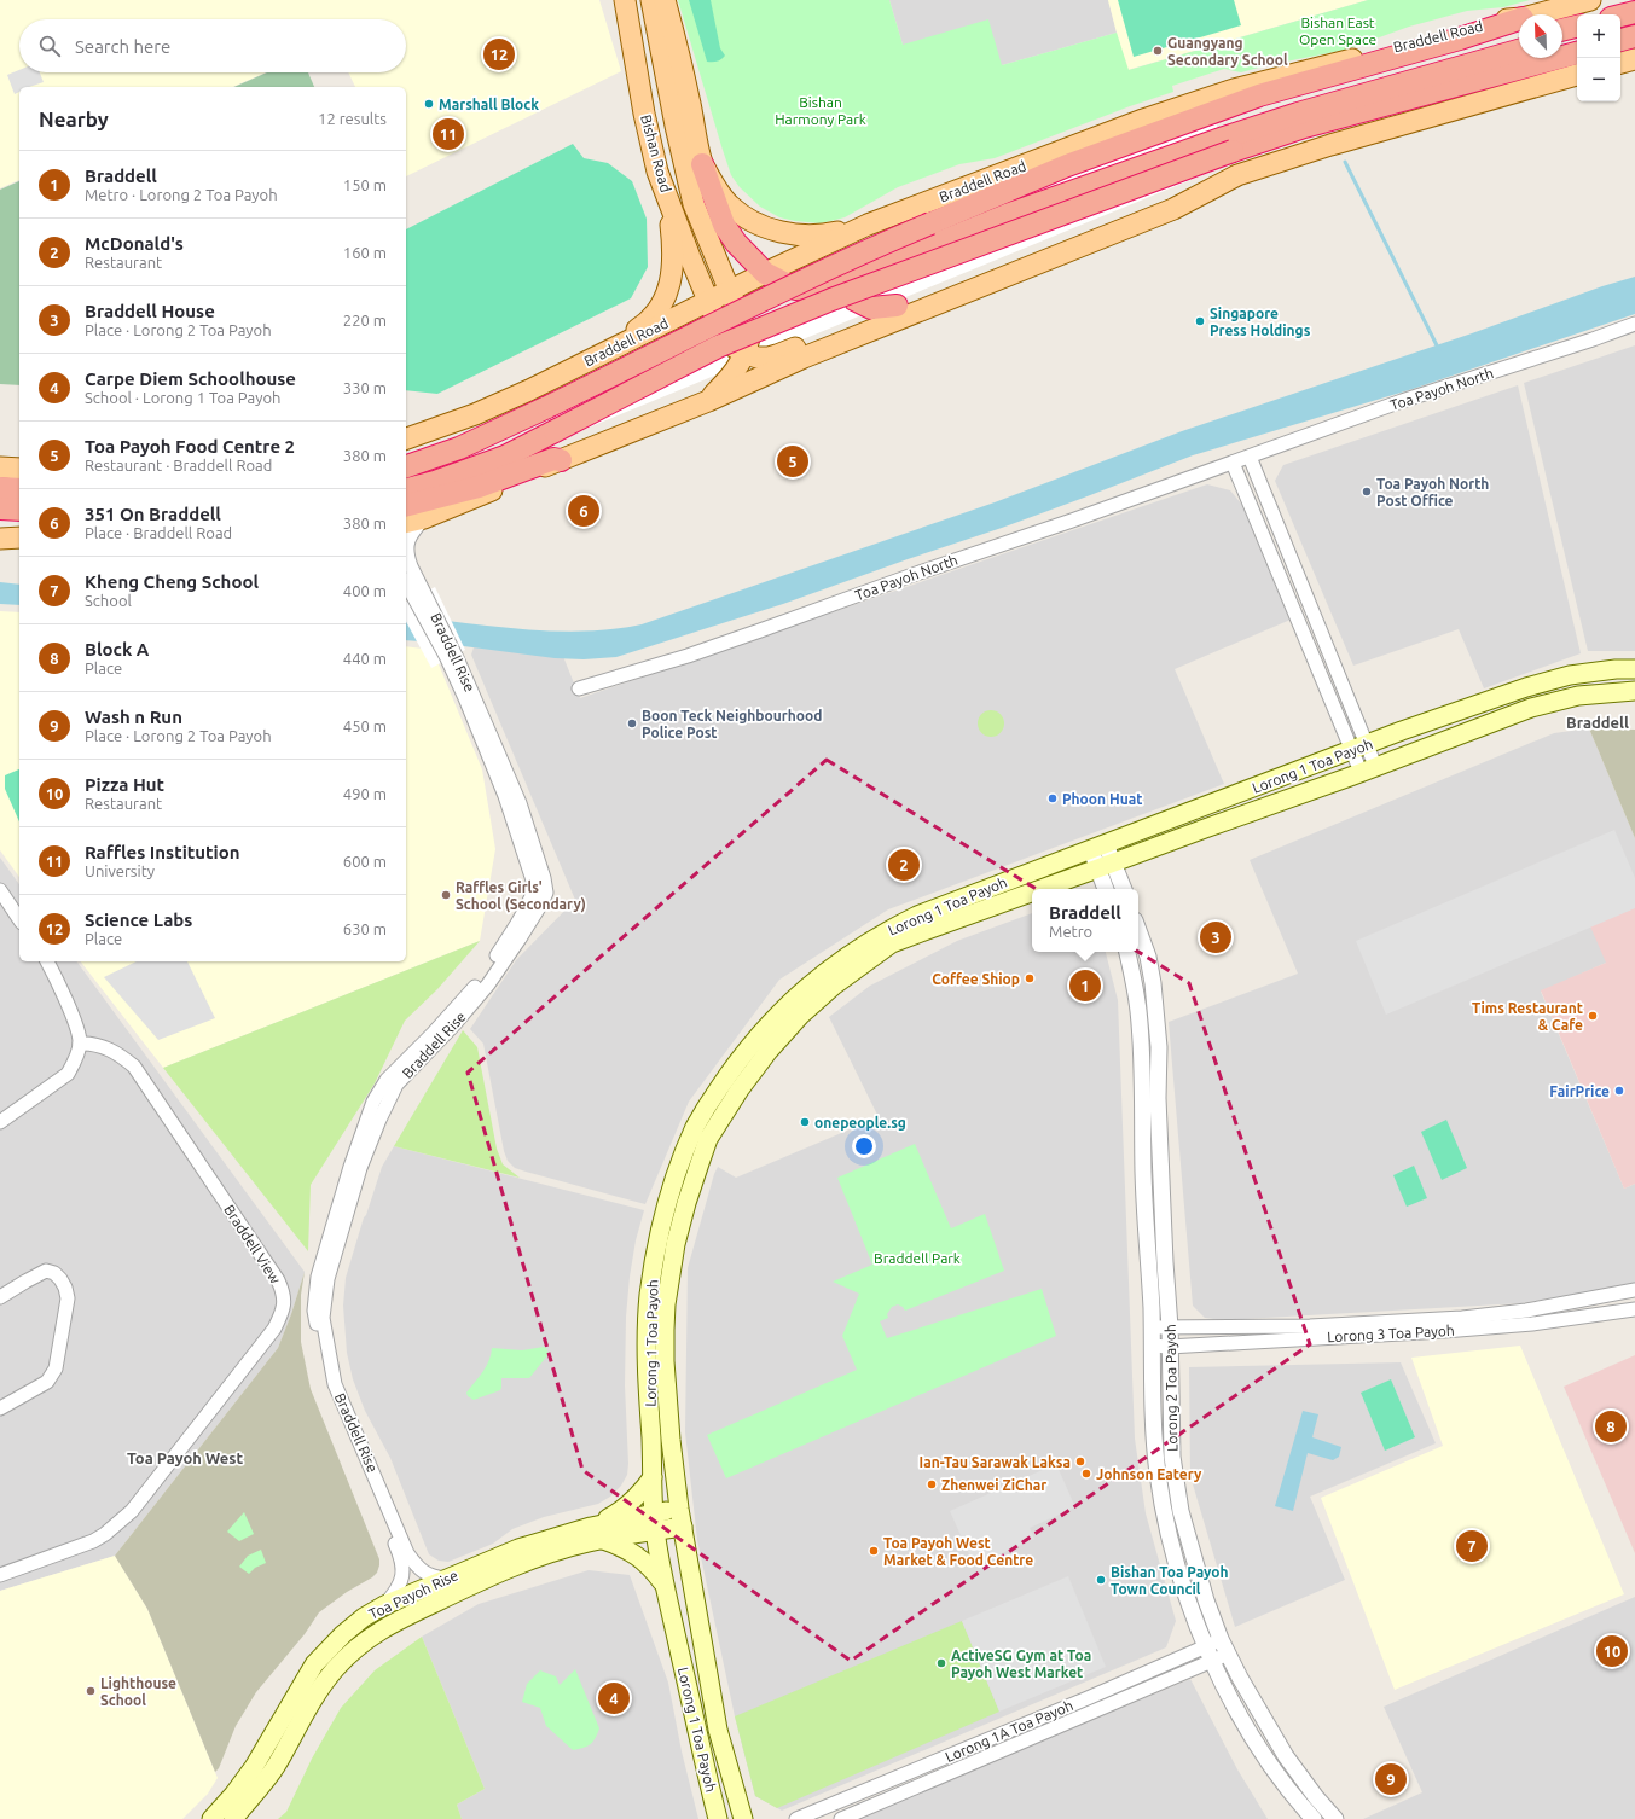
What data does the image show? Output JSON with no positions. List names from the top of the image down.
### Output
{
  "streets": {
    "highway": ["Braddell Road"],
    "main road": ["Bishan Road", "Lorong 1 Toa Payoh", "Toa Payoh Rise"],
    "street": [
      "Toa Payoh North",
      "Braddell Rise",
      "Braddell View",
      "Lorong 3 Toa Payoh",
      "Lorong 2 Toa Payoh",
      "Lorong 1A Toa Payoh"
    ]
  },
  "crossings": [
    ["Braddell Road", "Bishan Road"],
    ["Braddell Rise", "Toa Payoh Rise"],
    ["Lorong 1 Toa Payoh", "Toa Payoh Rise"],
    ["Lorong 3 Toa Payoh", "Lorong 2 Toa Payoh"],
    ["Lorong 2 Toa Payoh", "Lorong 1A Toa Payoh"]
  ],
  "districts": ["Braddell", "Toa Payoh West"],
  "parks": ["Bishan East Open Space", "Bishan Harmony Park", "Braddell Park"],
  "places": [
    "Guangyang Secondary School",
    "Marshall Block",
    "Singapore Press Holdings",
    "Toa Payoh North Post Office",
    "Boon Teck Neighbourhood Police Post",
    "Phoon Huat",
    "Raffles Girls' School (Secondary)",
    "Coffee Shiop",
    "Tims Restaurant & Cafe",
    "FairPrice",
    "onepeople.sg",
    "Ian-Tau Sarawak Laksa",
    "Johnson Eatery",
    "Zhenwei ZiChar",
    "Toa Payoh West Market & Food Centre",
    "Bishan Toa Payoh Town Council",
    "ActiveSG Gym at Toa Payoh West Market",
    "Lighthouse School"
  ],
  "north": "top left",
  "page": {
    "map_buttons": ["+", "−"],
    "search": "Search here",
    "pins": [
      "12",
      "11",
      "5",
      "6",
      "2",
      "3",
      "1",
      "8",
      "7",
      "10",
      "4",
      "9"
    ],
    "heading": ["Nearby", "12 results"],
    "list": [
      {
        "mark": "1",
        "name": "Braddell",
        "note": "Metro · Lorong 2 Toa Payoh",
        "value": "150 m"
      },
      {
        "mark": "2",
        "name": "McDonald's",
        "note": "Restaurant",
        "value": "160 m"
      },
      {
        "mark": "3",
        "name": "Braddell House",
        "note": "Place · Lorong 2 Toa Payoh",
        "value": "220 m"
      },
      {
        "mark": "4",
        "name": "Carpe Diem Schoolhouse",
        "note": "School · Lorong 1 Toa Payoh",
        "value": "330 m"
      },
      {
        "mark": "5",
        "name": "Toa Payoh Food Centre 2",
        "note": "Restaurant · Braddell Road",
        "value": "380 m"
      },
      {
        "mark": "6",
        "name": "351 On Braddell",
        "note": "Place · Braddell Road",
        "value": "380 m"
      },
      {
        "mark": "7",
        "name": "Kheng Cheng School",
        "note": "School",
        "value": "400 m"
      },
      {
        "mark": "8",
        "name": "Block A",
        "note": "Place",
        "value": "440 m"
      },
      {
        "mark": "9",
        "name": "Wash n Run",
        "note": "Place · Lorong 2 Toa Payoh",
        "value": "450 m"
      },
      {
        "mark": "10",
        "name": "Pizza Hut",
        "note": "Restaurant",
        "value": "490 m"
      },
      {
        "mark": "11",
        "name": "Raffles Institution",
        "note": "University",
        "value": "600 m"
      },
      {
        "mark": "12",
        "name": "Science Labs",
        "note": "Place",
        "value": "630 m"
      }
    ],
    "popup": ["Braddell", "Metro"]
  }
}
